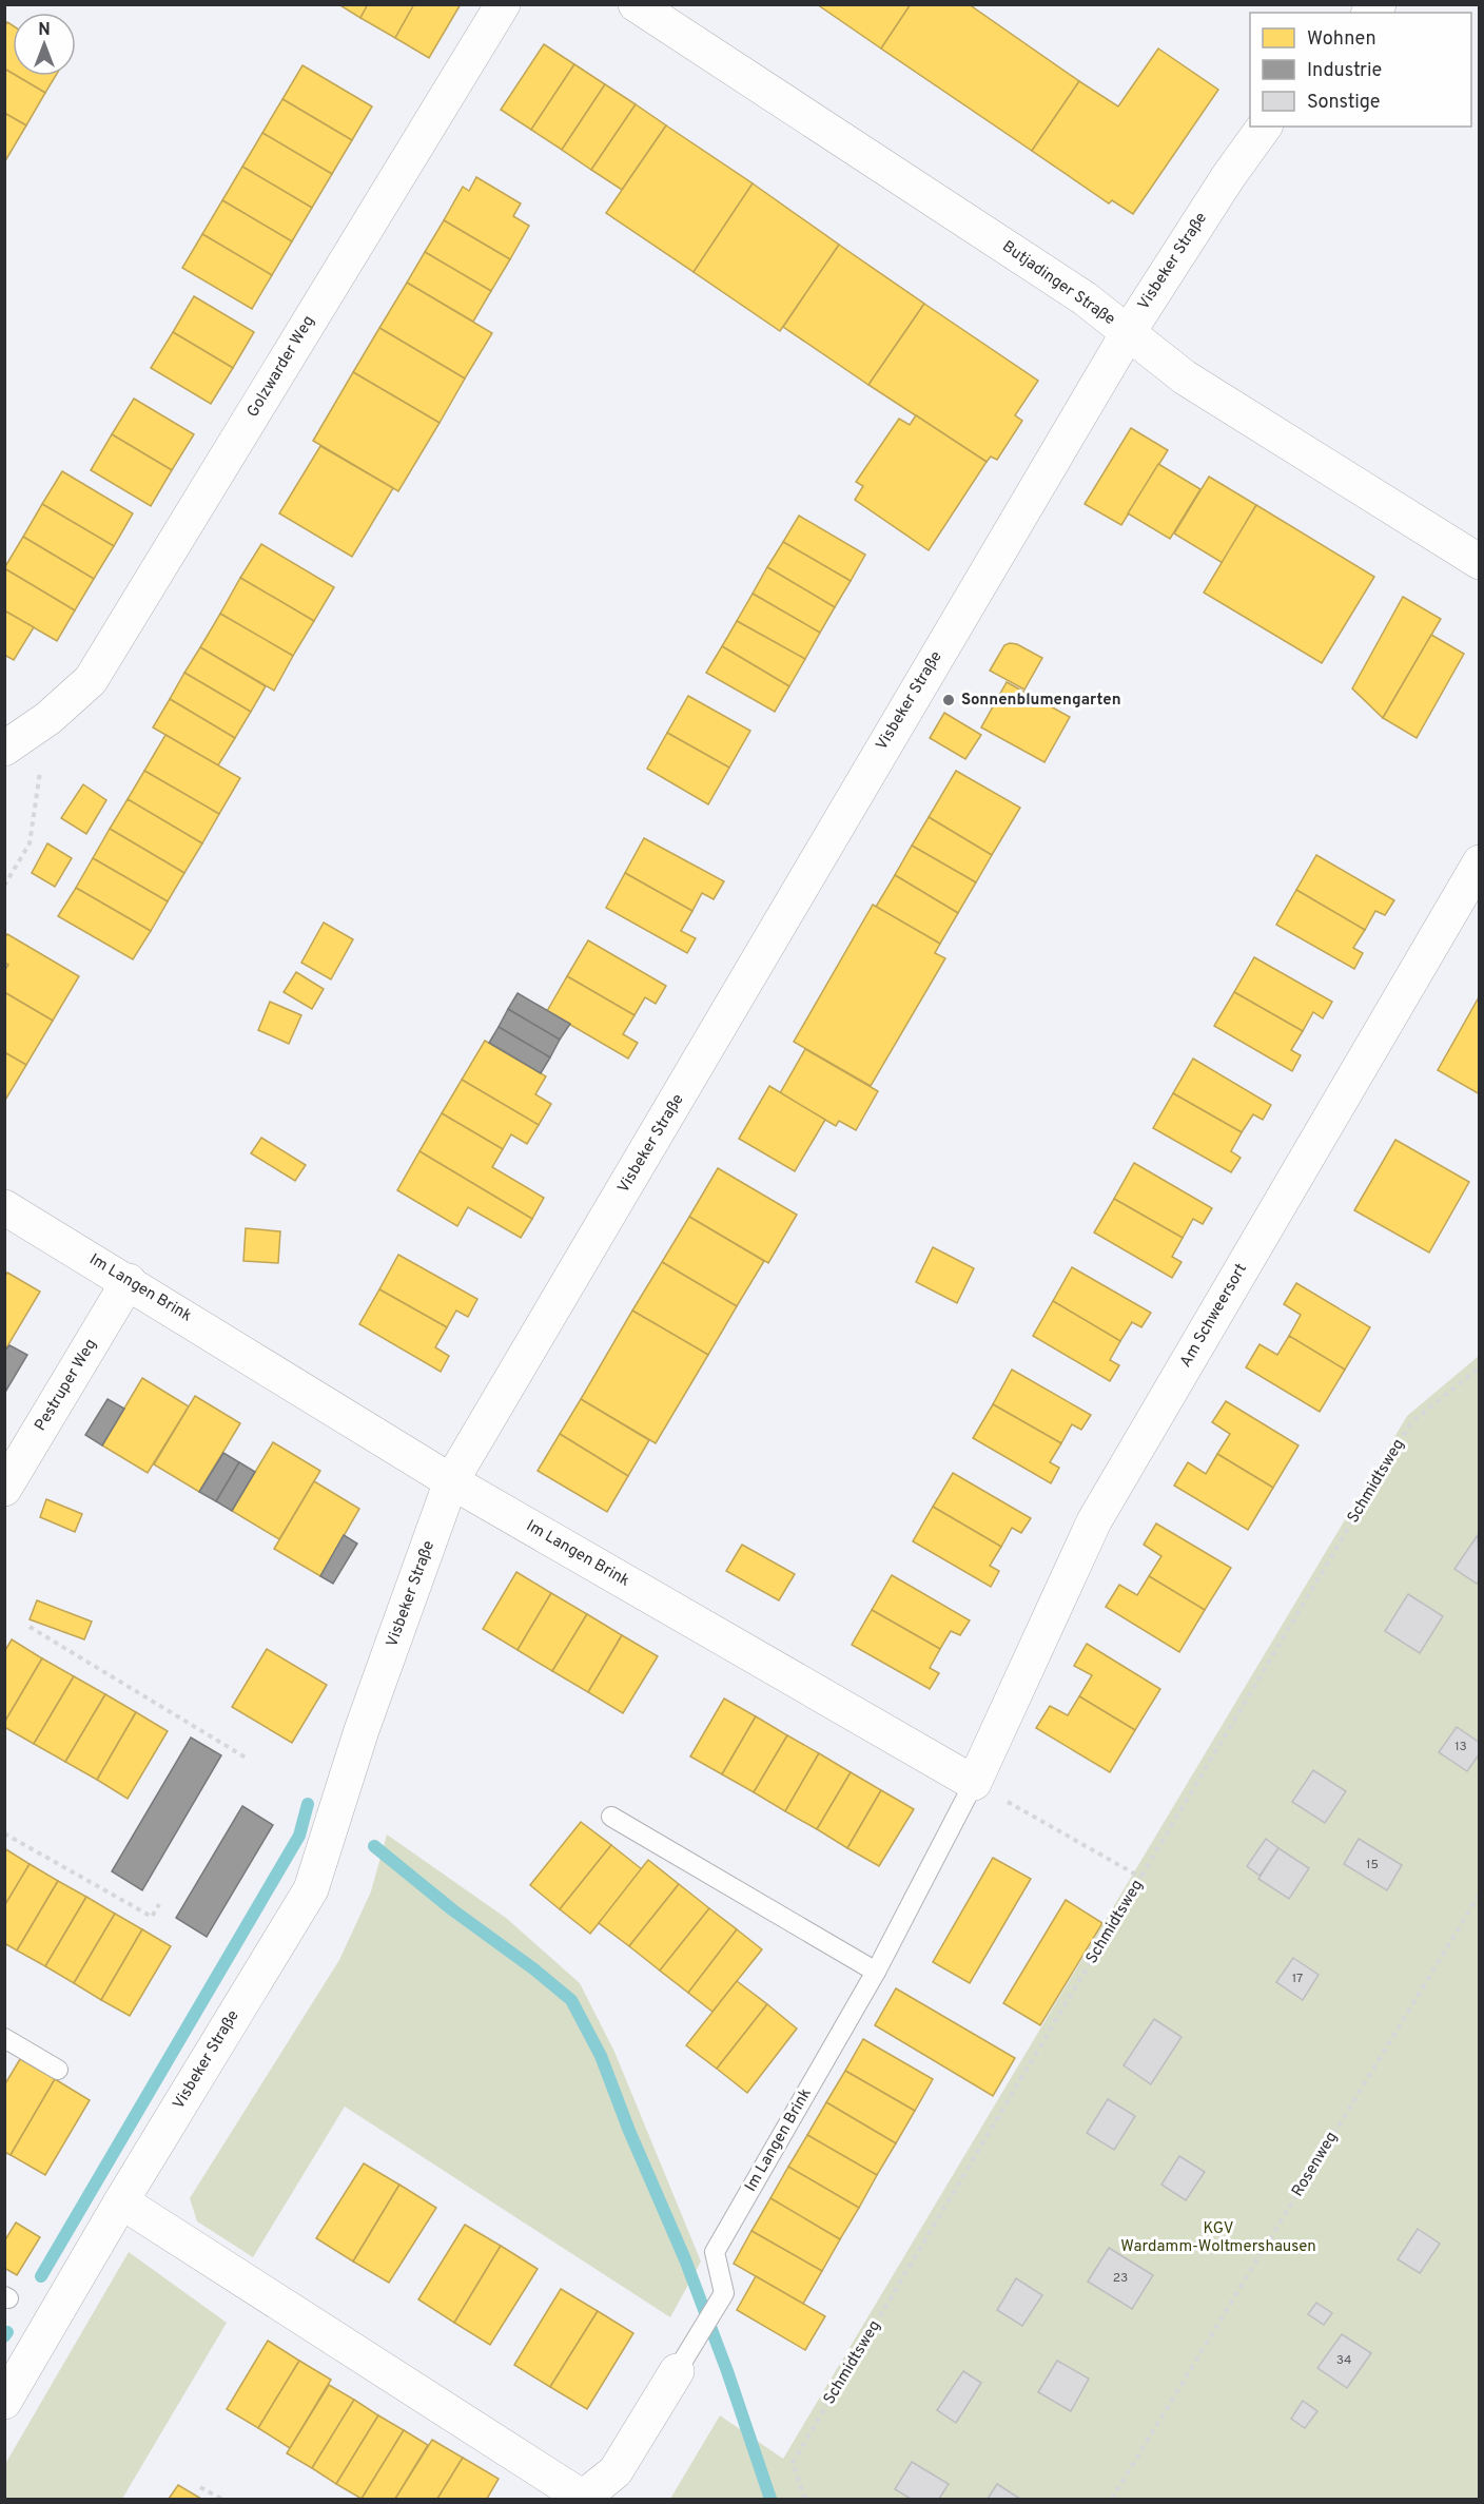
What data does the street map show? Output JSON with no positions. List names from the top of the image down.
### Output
{
  "streets": {
    "street": [
      "Visbeker Straße",
      "Butjadinger Straße",
      "Golzwarder Weg",
      "Im Langen Brink",
      "Am Schweersort",
      "Pestruper Weg"
    ],
    "path": ["Schmidtsweg", "Rosenweg"]
  },
  "crossings": [
    ["Visbeker Straße", "Butjadinger Straße"],
    ["Visbeker Straße", "Im Langen Brink"],
    ["Im Langen Brink", "Am Schweersort"],
    ["Im Langen Brink", "Pestruper Weg"]
  ],
  "parks": ["KGV Wardamm-Woltmershausen"],
  "places": ["Sonnenblumengarten"],
  "house_numbers": [
    "13",
    "15",
    "17",
    "23",
    "34"
  ],
  "legend": ["Wohnen", "Industrie", "Sonstige"],
  "north": "top"
}
